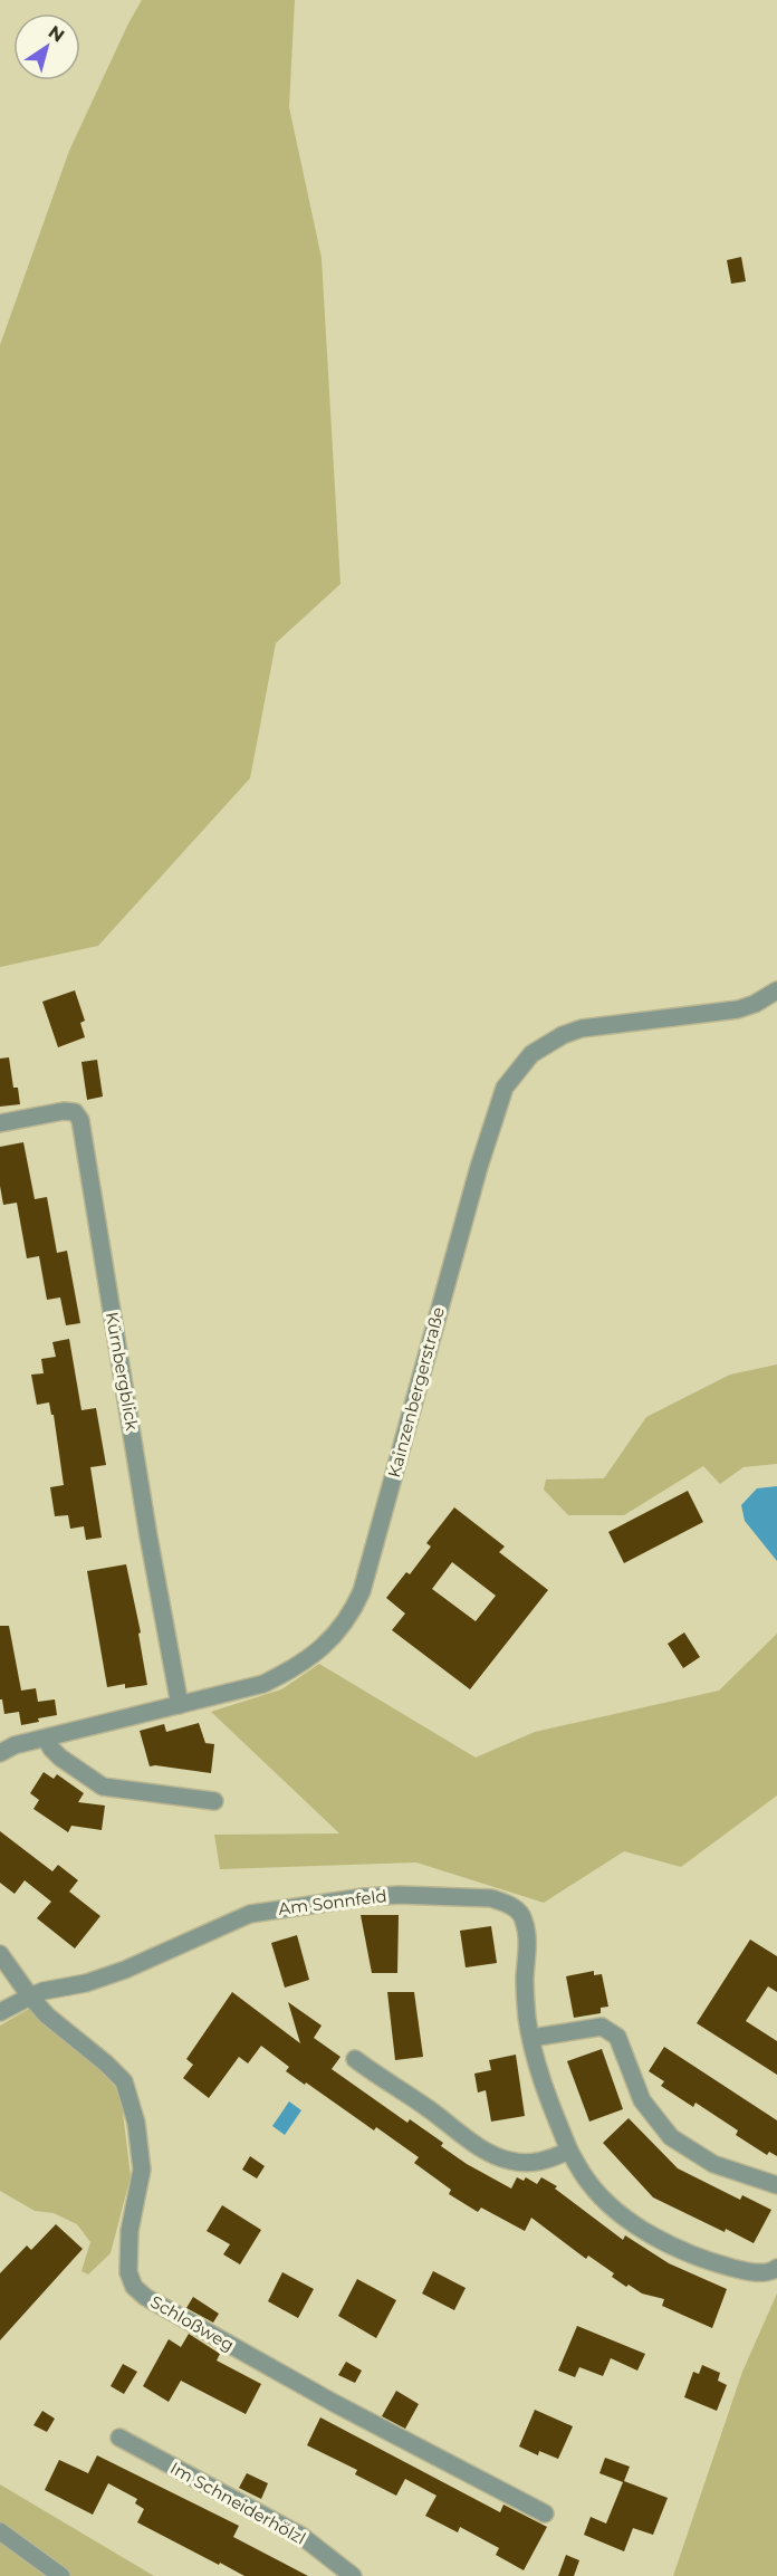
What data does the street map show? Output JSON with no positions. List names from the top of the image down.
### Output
{
  "streets": {
    "street": [
      "Kürnbergblick",
      "Kainzenbergerstraße",
      "Am Sonnfeld",
      "Schloßweg",
      "Im Schneiderhölzl"
    ]
  },
  "crossings": [
    ["Kürnbergblick", "Kainzenbergerstraße"],
    ["Am Sonnfeld", "Schloßweg"]
  ],
  "north": "top right"
}
